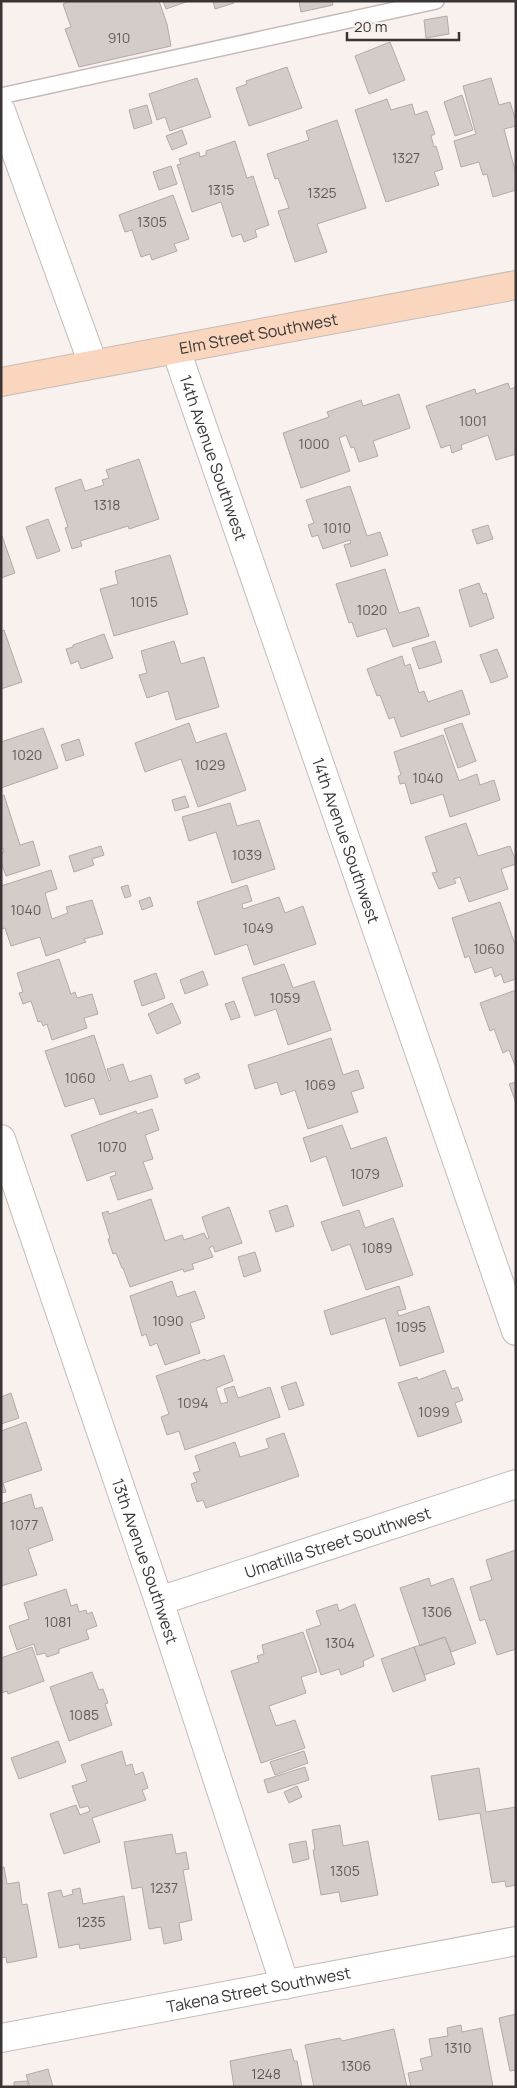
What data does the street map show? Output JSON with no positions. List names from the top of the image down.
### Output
{
  "streets": {
    "street": [
      "Elm Street Southwest",
      "14th Avenue Southwest",
      "Umatilla Street Southwest",
      "13th Avenue Southwest",
      "Takena Street Southwest"
    ]
  },
  "crossings": [
    ["Elm Street Southwest", "14th Avenue Southwest"],
    ["Umatilla Street Southwest", "13th Avenue Southwest"],
    ["13th Avenue Southwest", "Takena Street Southwest"]
  ],
  "house_numbers": [
    "910",
    "1327",
    "1315",
    "1325",
    "1305",
    "1001",
    "1000",
    "1318",
    "1010",
    "1015",
    "1020",
    "1020",
    "1029",
    "1040",
    "1039",
    "1040",
    "1049",
    "1060",
    "1059",
    "1060",
    "1069",
    "1070",
    "1079",
    "1089",
    "1090",
    "1095",
    "1094",
    "1099",
    "1077",
    "1306",
    "1081",
    "1304",
    "1085",
    "1305",
    "1237",
    "1235",
    "1310",
    "1306",
    "1248"
  ],
  "scale_bar": "20 m"
}
